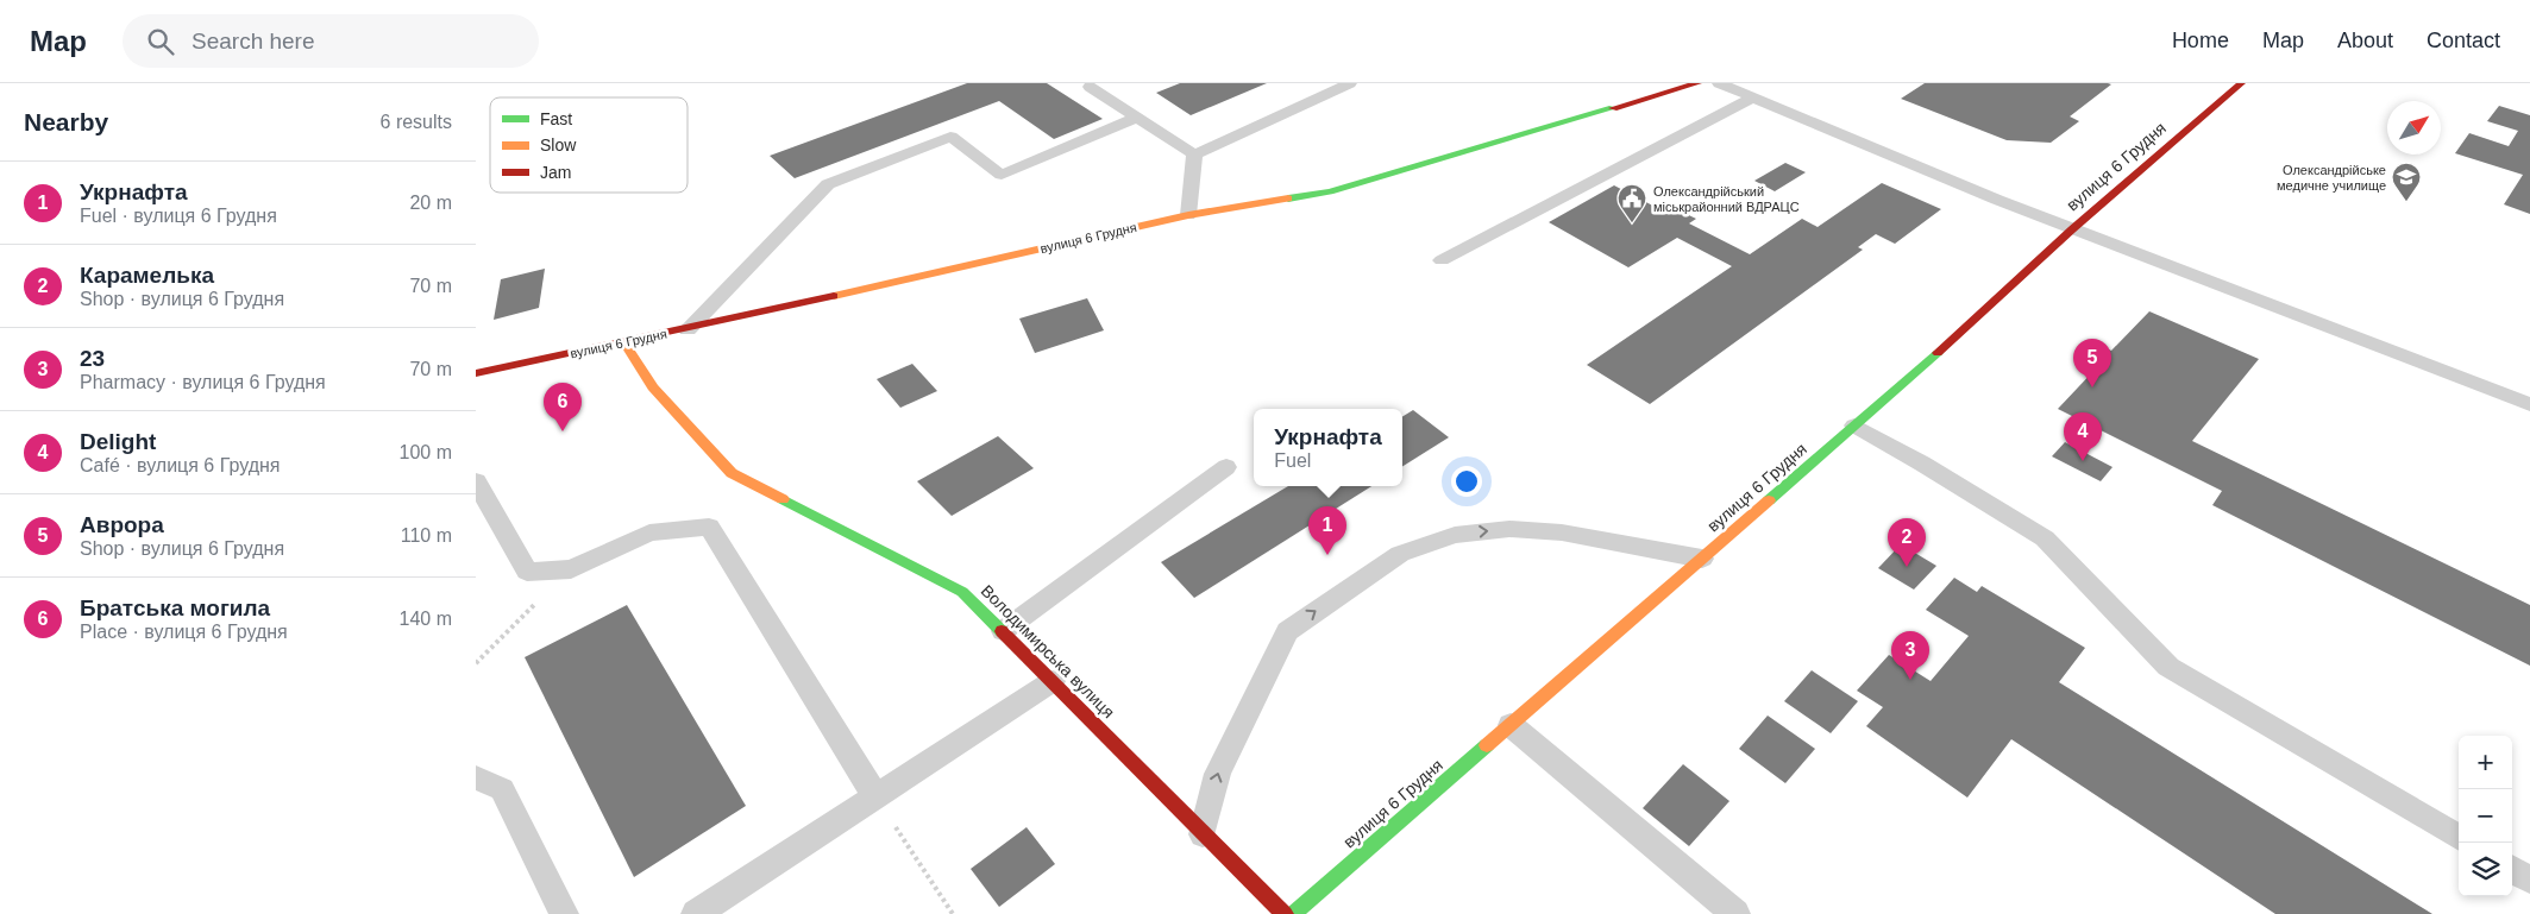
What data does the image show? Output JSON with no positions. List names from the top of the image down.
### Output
{
  "streets": {
    "street": ["вулиця 6 Грудня", "Володимирська вулиця"]
  },
  "crossings": [
    ["вулиця 6 Грудня", "Володимирська вулиця"]
  ],
  "places": {
    "school or university": ["Олександрійське медичне училище"],
    "public building": ["Олександрійський міськрайонний ВДРАЦС"]
  },
  "legend": ["Fast", "Slow", "Jam"],
  "north": "top right",
  "page": {
    "header": "Map",
    "search": "Search here",
    "nav": [
      "Home",
      "Map",
      "About",
      "Contact"
    ],
    "heading": ["Nearby", "6 results"],
    "list": [
      {
        "mark": "1",
        "name": "Укрнафта",
        "note": "Fuel · вулиця 6 Грудня",
        "value": "20 m"
      },
      {
        "mark": "2",
        "name": "Карамелька",
        "note": "Shop · вулиця 6 Грудня",
        "value": "70 m"
      },
      {
        "mark": "3",
        "name": "23",
        "note": "Pharmacy · вулиця 6 Грудня",
        "value": "70 m"
      },
      {
        "mark": "4",
        "name": "Delight",
        "note": "Café · вулиця 6 Грудня",
        "value": "100 m"
      },
      {
        "mark": "5",
        "name": "Аврора",
        "note": "Shop · вулиця 6 Грудня",
        "value": "110 m"
      },
      {
        "mark": "6",
        "name": "Братська могила",
        "note": "Place · вулиця 6 Грудня",
        "value": "140 m"
      }
    ],
    "pins": [
      "5",
      "6",
      "4",
      "1",
      "2",
      "3"
    ],
    "popup": ["Укрнафта", "Fuel"],
    "map_buttons": ["+", "−"]
  }
}
